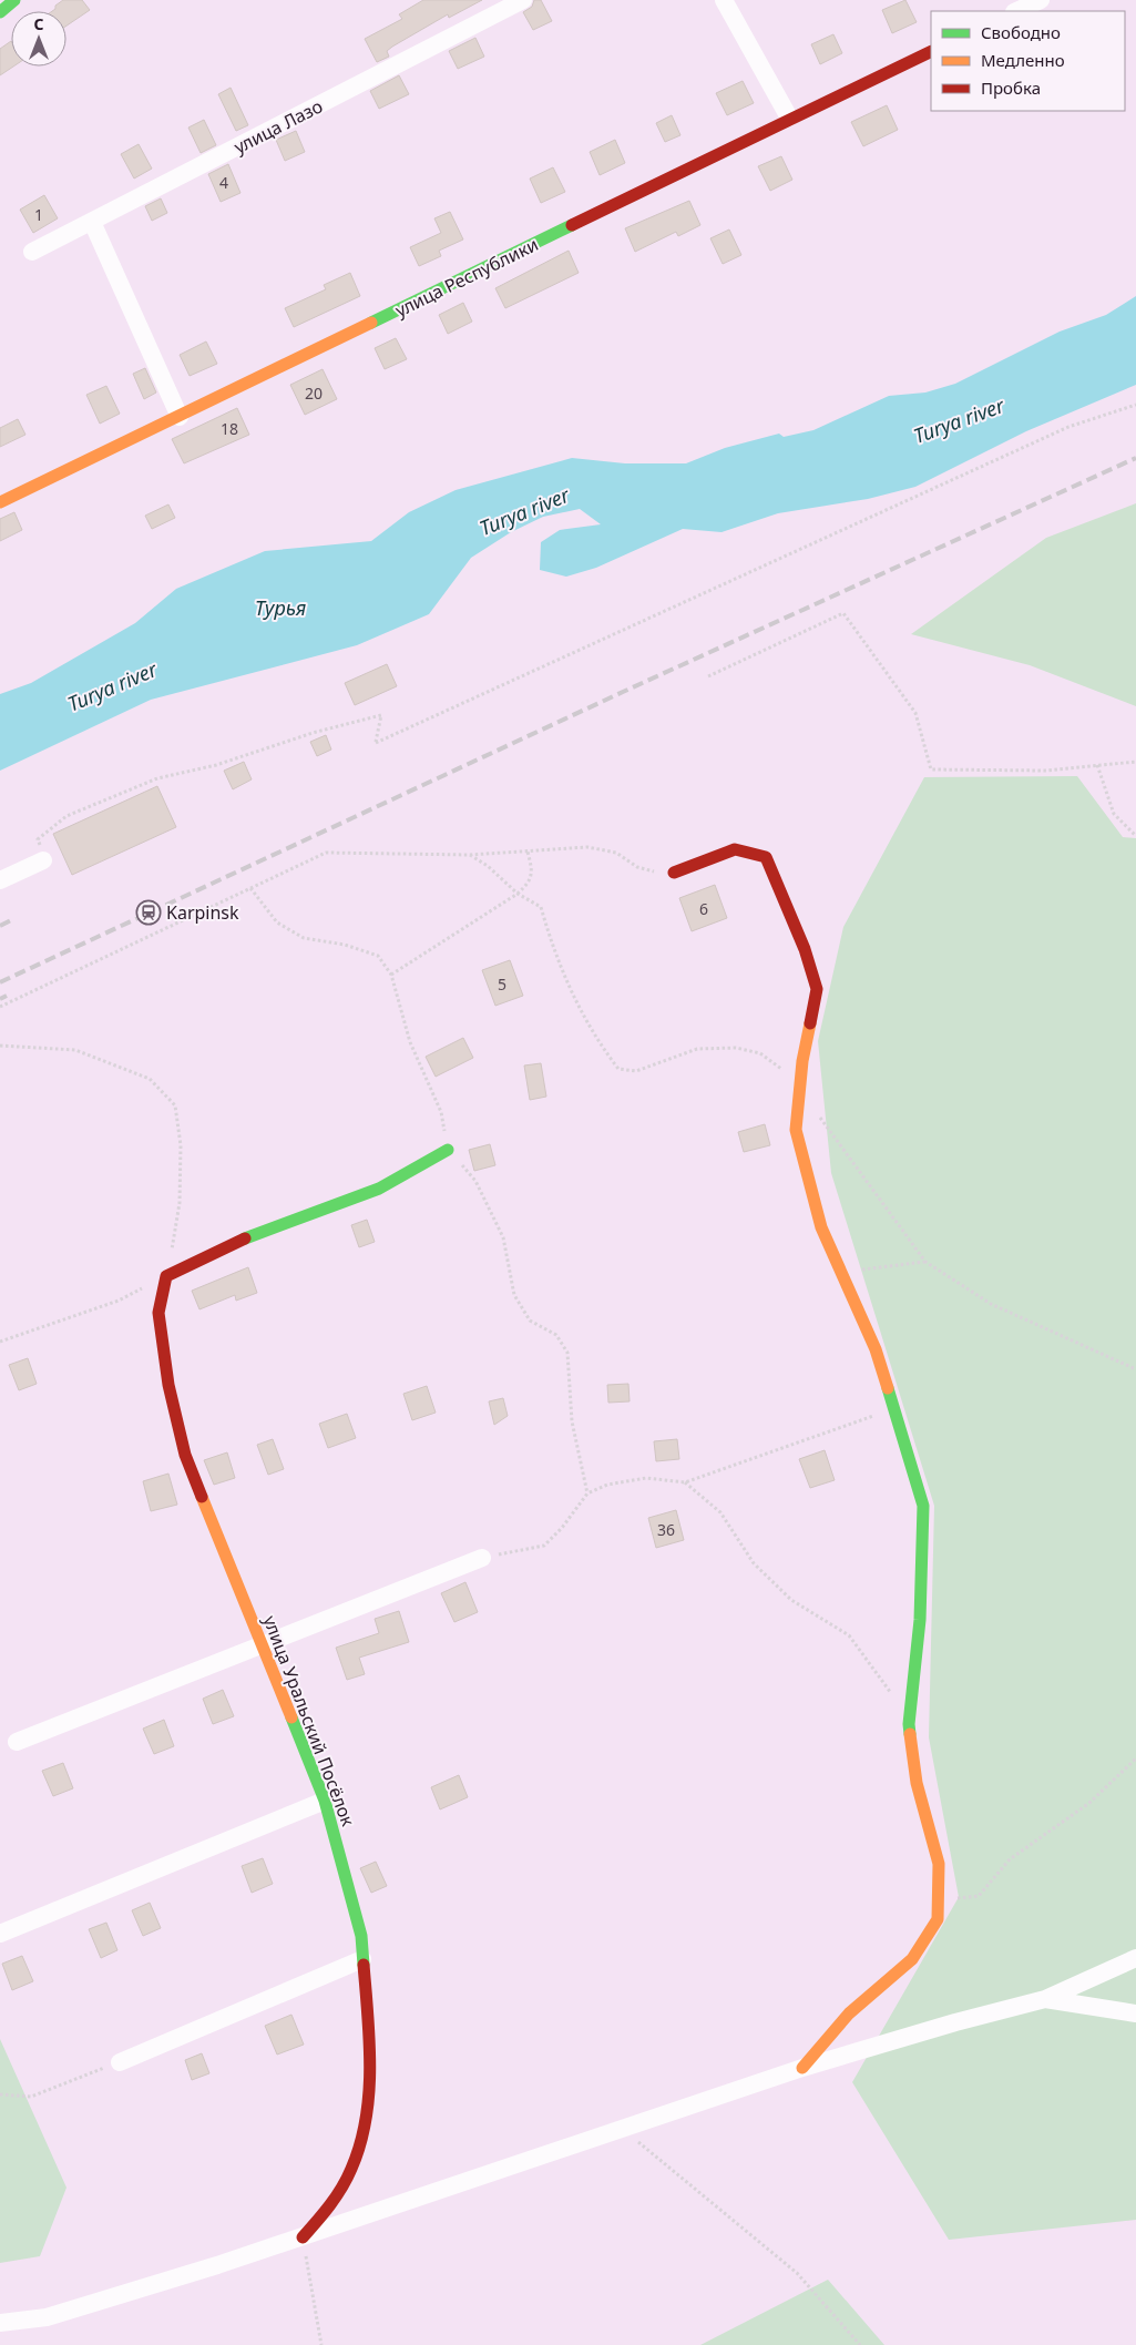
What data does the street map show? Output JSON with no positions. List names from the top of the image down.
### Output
{
  "streets": {
    "street": ["улица Лазо", "улица Республики", "улица Уральский Посёлок"]
  },
  "water": ["Turya river", "Турья"],
  "places": {
    "station": ["Karpinsk"]
  },
  "house_numbers": [
    "4",
    "1",
    "20",
    "18",
    "6",
    "5",
    "36"
  ],
  "legend": ["Свободно", "Медленно", "Пробка"],
  "north": "top"
}
